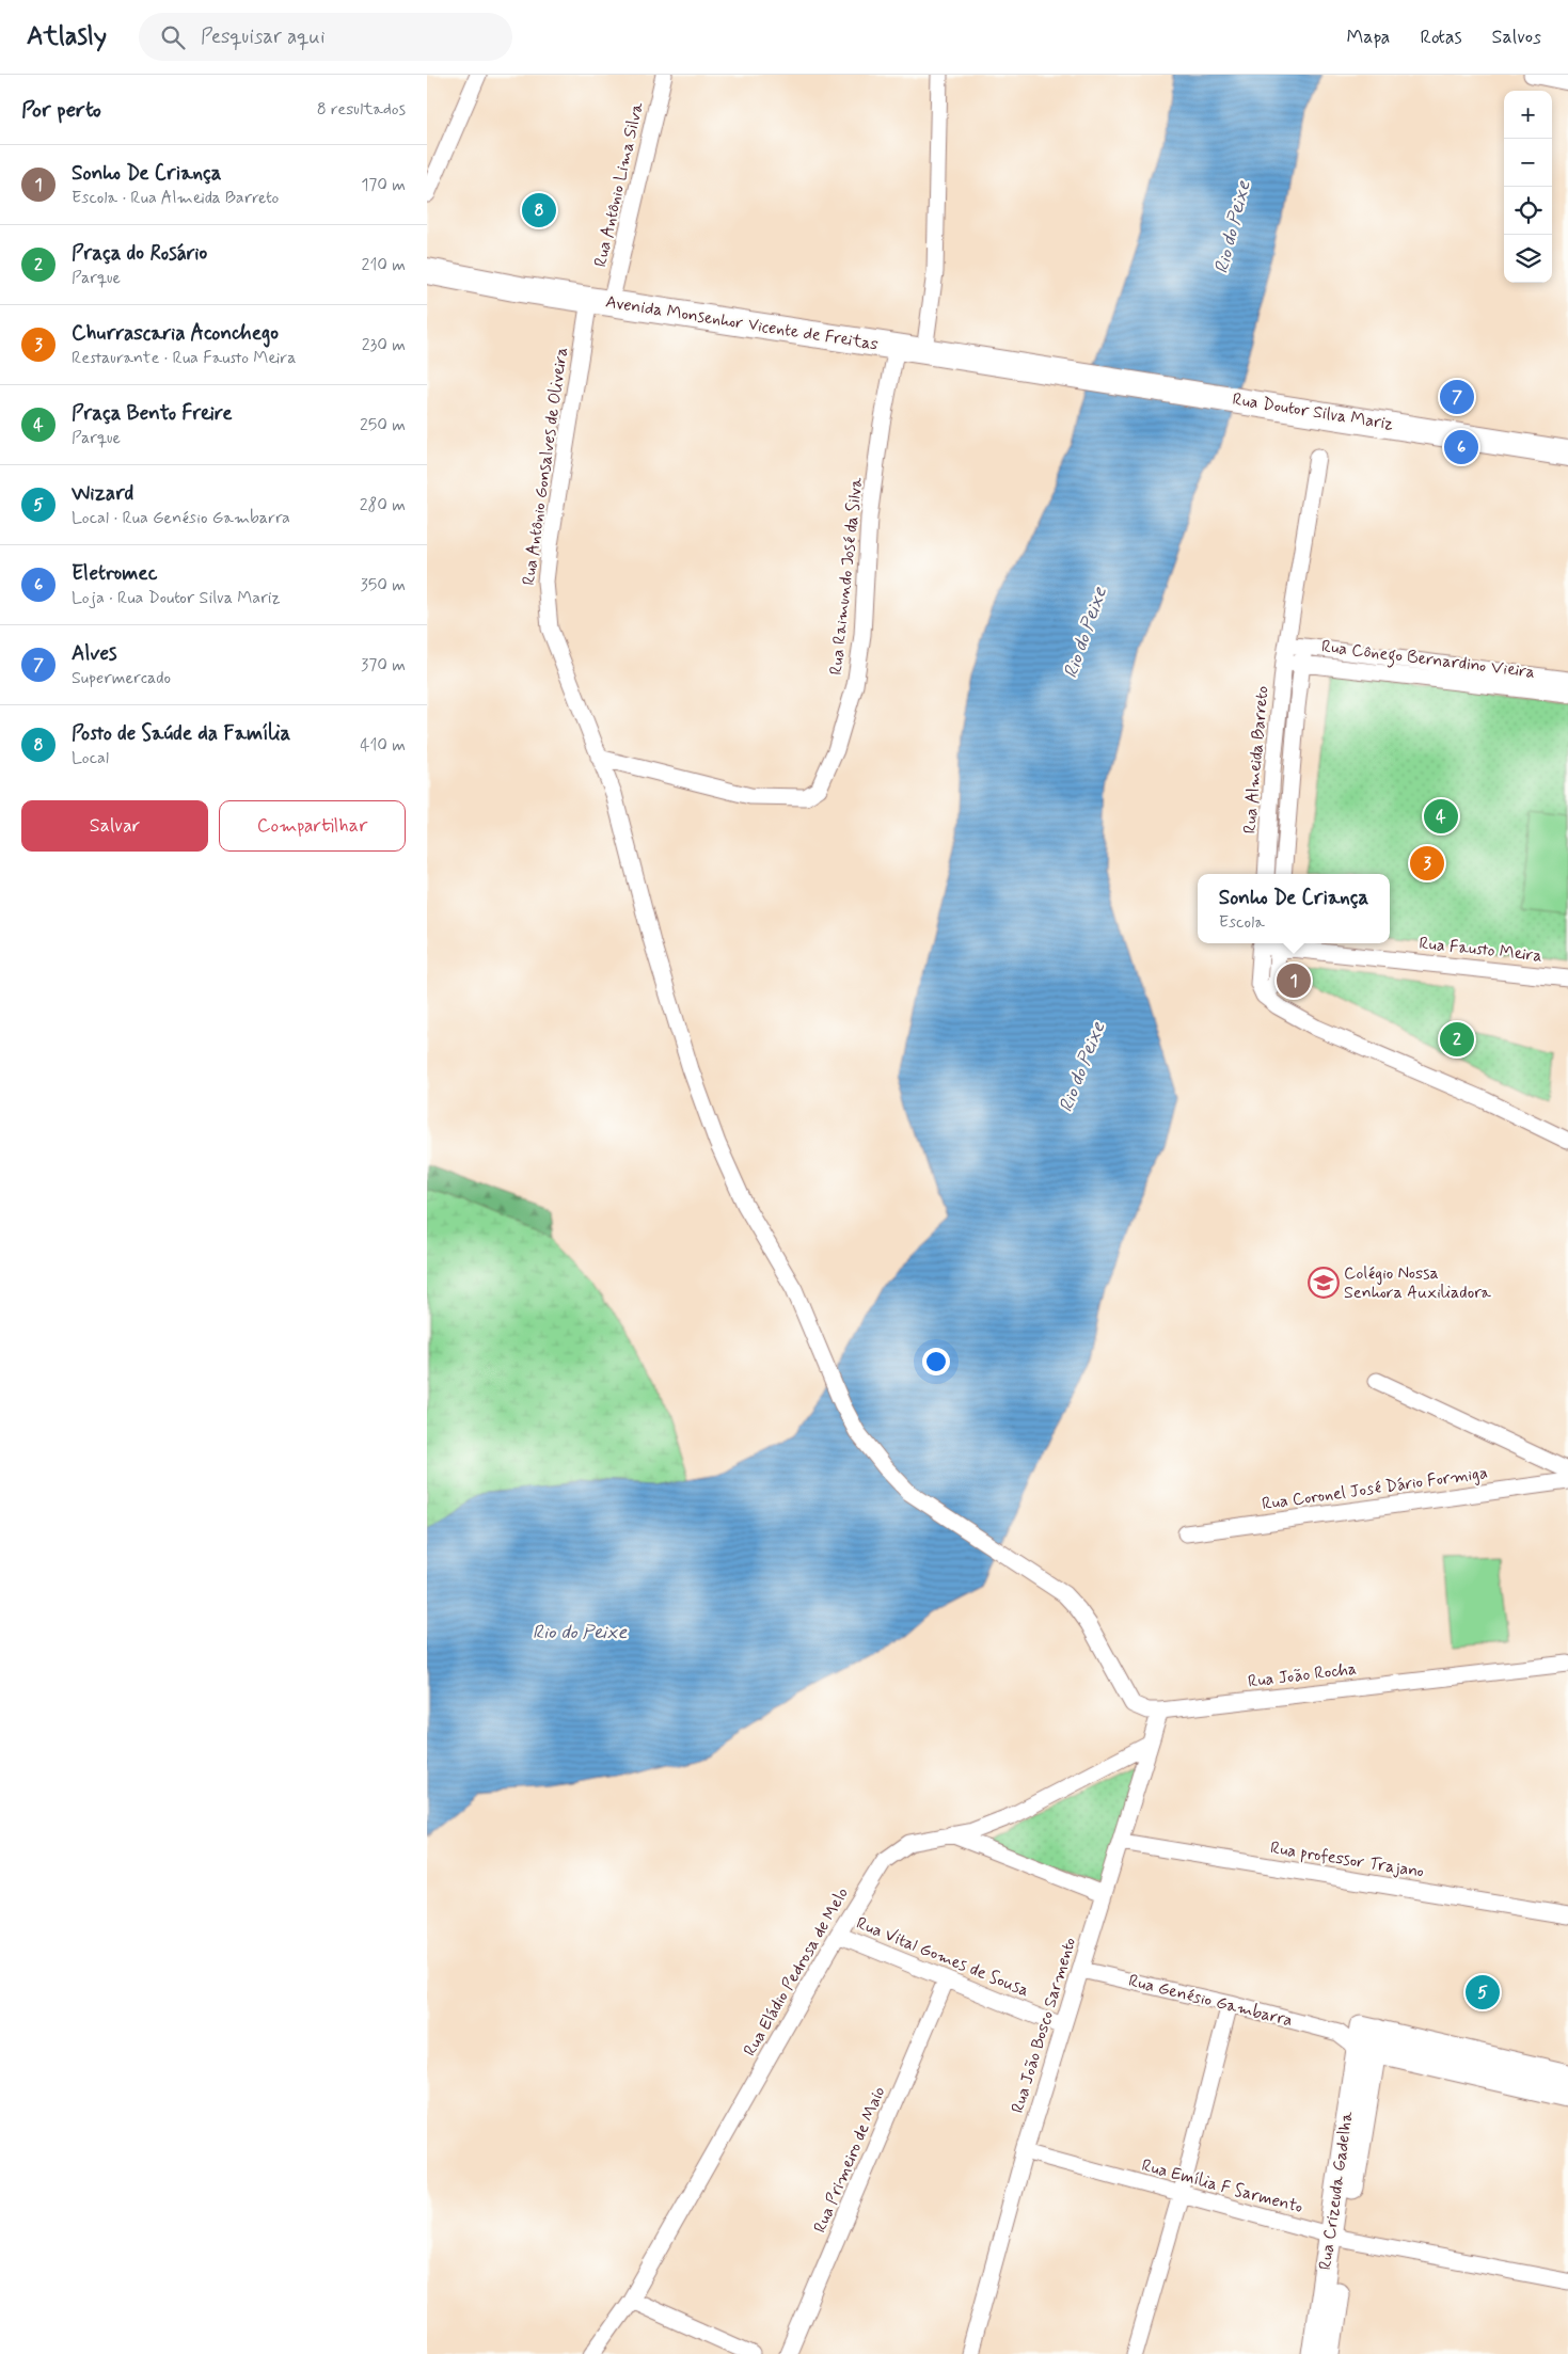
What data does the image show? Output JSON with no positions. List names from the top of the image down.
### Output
{
  "streets": {
    "main road": ["Avenida Monsenhor Vicente de Freitas", "Rua Doutor Silva Mariz"],
    "street": [
      "Rua Antônio Lima Silva",
      "Rua Antônio Gonsalves de Oliveira",
      "Rua Raimundo José da Silva",
      "Rua Cônego Bernardino Vieira",
      "Rua Almeida Barreto",
      "Rua Fausto Meira",
      "Rua Coronel José Dário Formiga",
      "Rua João Rocha",
      "Rua professor Trajano",
      "Rua Vital Gomes de Sousa",
      "Rua Eládio Pedrosa de Melo",
      "Rua Genésio Gambarra",
      "Rua João Bosco Sarmento",
      "Rua Primeiro de Maio",
      "Rua Emília F Sarmento",
      "Rua Crizeuda Gadelha"
    ]
  },
  "crossings": [
    ["Rua Antônio Lima Silva", "Avenida Monsenhor Vicente de Freitas"],
    ["Rua Antônio Lima Silva", "Rua Antônio Gonsalves de Oliveira"],
    ["Avenida Monsenhor Vicente de Freitas", "Rua Doutor Silva Mariz"],
    ["Avenida Monsenhor Vicente de Freitas", "Rua Antônio Gonsalves de Oliveira"],
    ["Avenida Monsenhor Vicente de Freitas", "Rua Raimundo José da Silva"],
    ["Rua Antônio Gonsalves de Oliveira", "Rua Raimundo José da Silva"],
    ["Rua Antônio Gonsalves de Oliveira", "Rua João Rocha"],
    ["Rua Cônego Bernardino Vieira", "Rua Almeida Barreto"],
    ["Rua João Rocha", "Rua João Bosco Sarmento"],
    ["Rua professor Trajano", "Rua João Bosco Sarmento"],
    ["Rua Vital Gomes de Sousa", "Rua Eládio Pedrosa de Melo"],
    ["Rua Vital Gomes de Sousa", "Rua João Bosco Sarmento"],
    ["Rua Vital Gomes de Sousa", "Rua Primeiro de Maio"],
    ["Rua Eládio Pedrosa de Melo", "Rua João Bosco Sarmento"],
    ["Rua Genésio Gambarra", "Rua João Bosco Sarmento"],
    ["Rua Genésio Gambarra", "Rua Crizeuda Gadelha"],
    ["Rua João Bosco Sarmento", "Rua Emília F Sarmento"],
    ["Rua Emília F Sarmento", "Rua Crizeuda Gadelha"]
  ],
  "water": ["Rio do Peixe"],
  "places": {
    "school or university": ["Colégio Nossa Senhora Auxiliadora"]
  },
  "page": {
    "header": "Atlasly",
    "search": "Pesquisar aqui",
    "nav": ["Mapa", "Rotas", "Salvos"],
    "heading": ["Por perto", "8 resultados"],
    "map_buttons": ["+", "−"],
    "list": [
      {
        "mark": "1",
        "name": "Sonho De Criança",
        "note": "Escola · Rua Almeida Barreto",
        "value": "170 m"
      },
      {
        "mark": "2",
        "name": "Praça do Rosário",
        "note": "Parque",
        "value": "210 m"
      },
      {
        "mark": "3",
        "name": "Churrascaria Aconchego",
        "note": "Restaurante · Rua Fausto Meira",
        "value": "230 m"
      },
      {
        "mark": "4",
        "name": "Praça Bento Freire",
        "note": "Parque",
        "value": "250 m"
      },
      {
        "mark": "5",
        "name": "Wizard",
        "note": "Local · Rua Genésio Gambarra",
        "value": "280 m"
      },
      {
        "mark": "6",
        "name": "Eletromec",
        "note": "Loja · Rua Doutor Silva Mariz",
        "value": "350 m"
      },
      {
        "mark": "7",
        "name": "Alves",
        "note": "Supermercado",
        "value": "370 m"
      },
      {
        "mark": "8",
        "name": "Posto de Saúde da Família",
        "note": "Local",
        "value": "410 m"
      }
    ],
    "pins": [
      "8",
      "7",
      "6",
      "4",
      "3",
      "1",
      "2",
      "5"
    ],
    "buttons": ["Salvar", "Compartilhar"],
    "popup": ["Sonho De Criança", "Escola"]
  }
}
